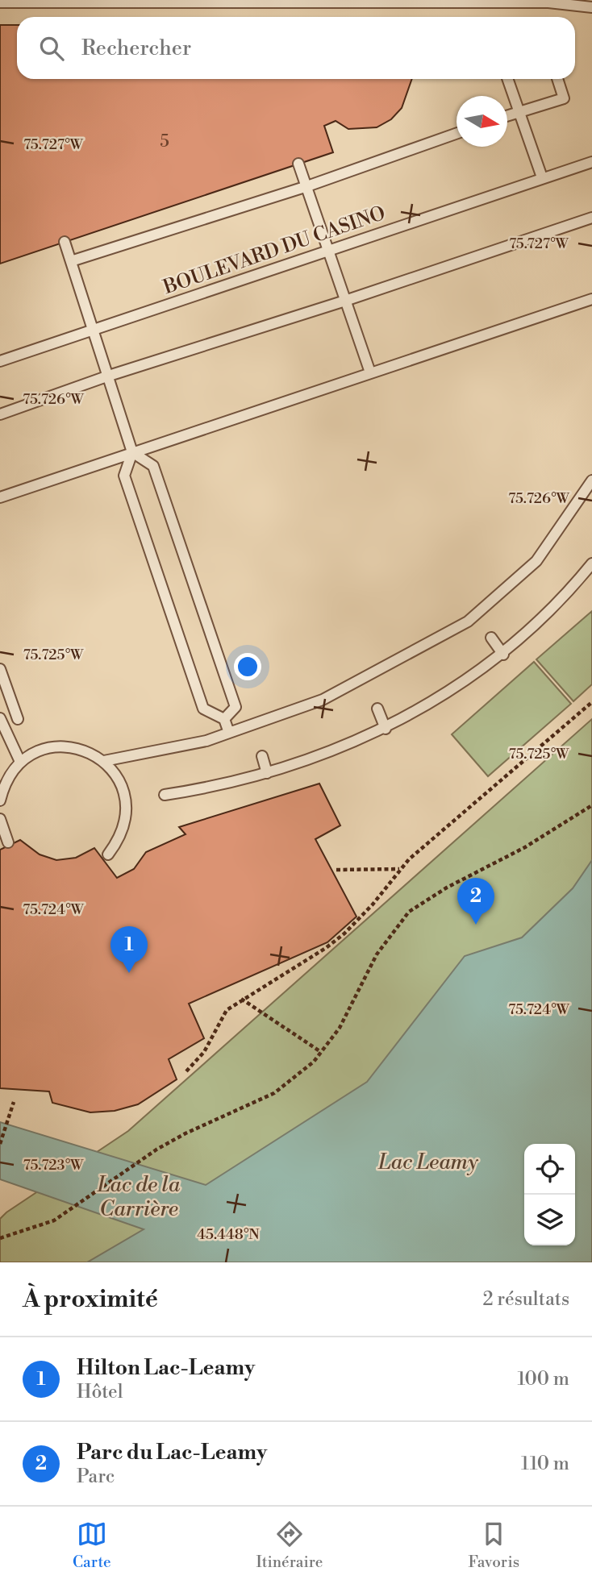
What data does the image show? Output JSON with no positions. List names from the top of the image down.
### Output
{
  "streets": {
    "lane": ["BOULEVARD DU CASINO"]
  },
  "water": ["Lac Leamy", "Lac de la Carrière"],
  "house_numbers": ["5"],
  "north": "right",
  "page": {
    "search": "Rechercher",
    "pins": ["2", "1"],
    "heading": ["À proximité", "2 résultats"],
    "list": [
      {
        "mark": "1",
        "name": "Hilton Lac-Leamy",
        "note": "Hôtel",
        "value": "100 m"
      },
      {
        "mark": "2",
        "name": "Parc du Lac-Leamy",
        "note": "Parc",
        "value": "110 m"
      }
    ],
    "nav": ["Carte", "Itinéraire", "Favoris"]
  },
  "coordinates": [
    "75.727°W",
    "75.726°W",
    "75.725°W",
    "75.724°W",
    "75.723°W",
    "45.448°N"
  ]
}
